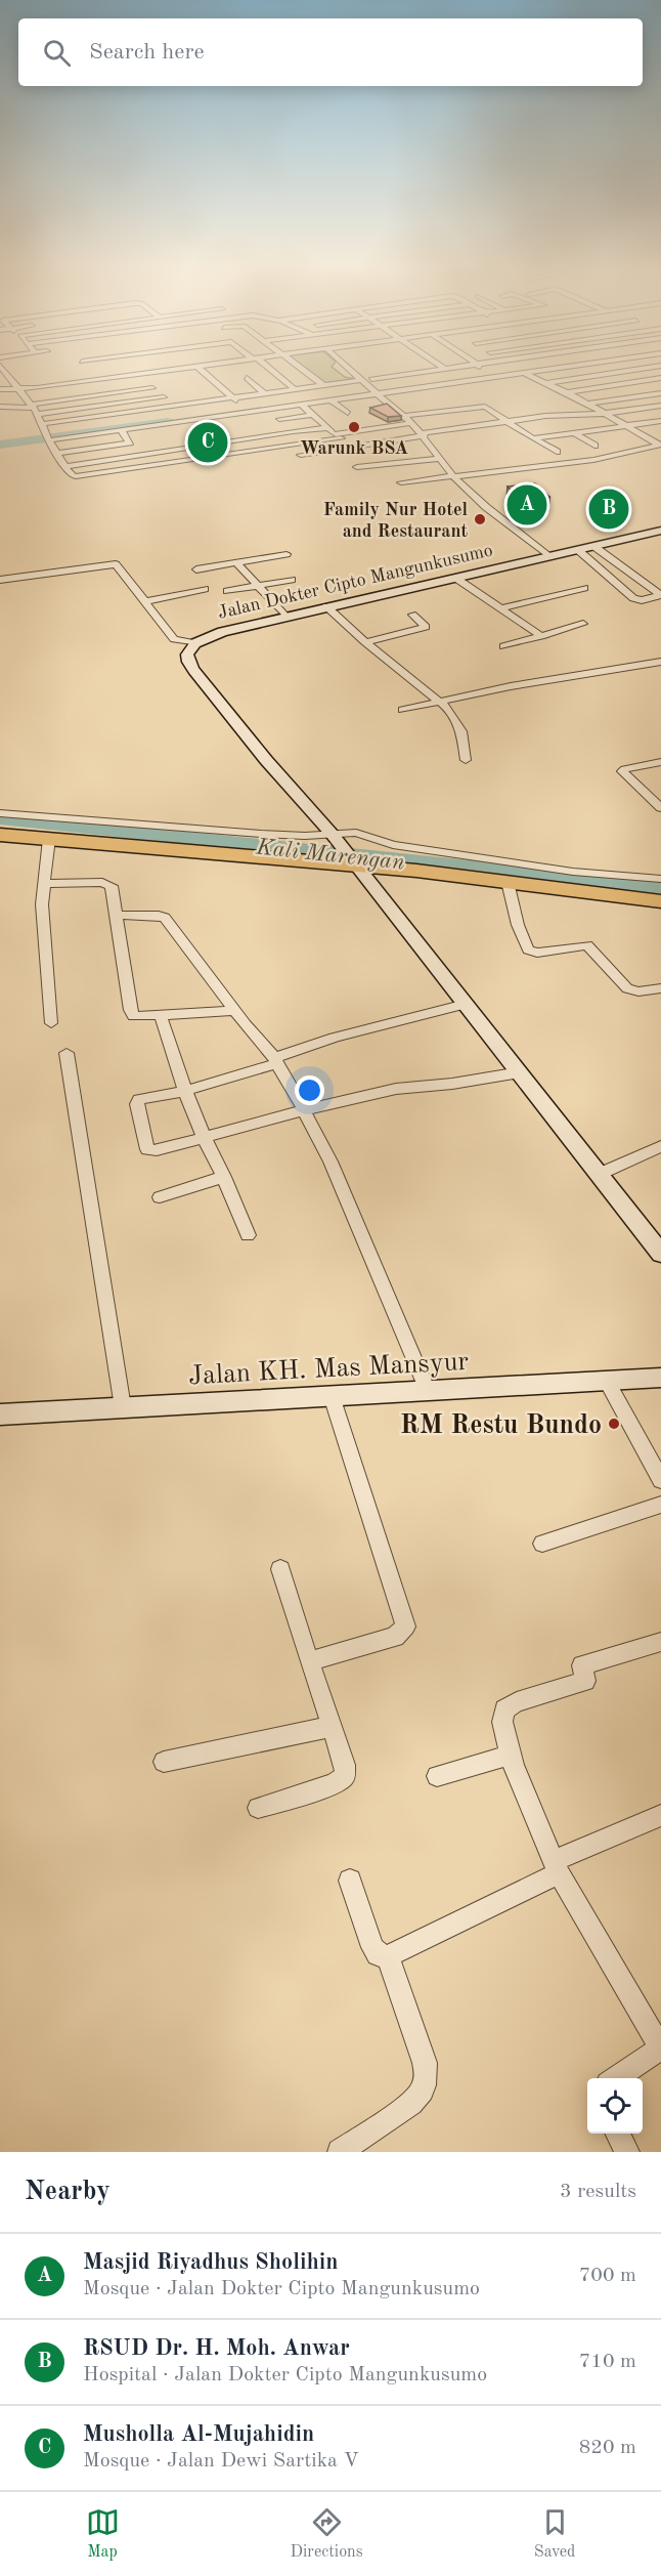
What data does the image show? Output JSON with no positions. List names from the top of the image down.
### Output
{
  "streets": {
    "street": ["Jalan Dokter Cipto Mangunkusumo", "Jalan KH. Mas Mansyur"]
  },
  "water": ["Kali Marengan"],
  "places": ["Warunk BSA", "Family Nur Hotel and Restaurant", "RM Restu Bundo"],
  "page": {
    "search": "Search here",
    "pins": ["C", "A", "B"],
    "heading": ["Nearby", "3 results"],
    "list": [
      {
        "mark": "A",
        "name": "Masjid Riyadhus Sholihin",
        "note": "Mosque · Jalan Dokter Cipto Mangunkusumo",
        "value": "700 m"
      },
      {
        "mark": "B",
        "name": "RSUD Dr. H. Moh. Anwar",
        "note": "Hospital · Jalan Dokter Cipto Mangunkusumo",
        "value": "710 m"
      },
      {
        "mark": "C",
        "name": "Musholla Al-Mujahidin",
        "note": "Mosque · Jalan Dewi Sartika V",
        "value": "820 m"
      }
    ],
    "nav": ["Map", "Directions", "Saved"]
  }
}
